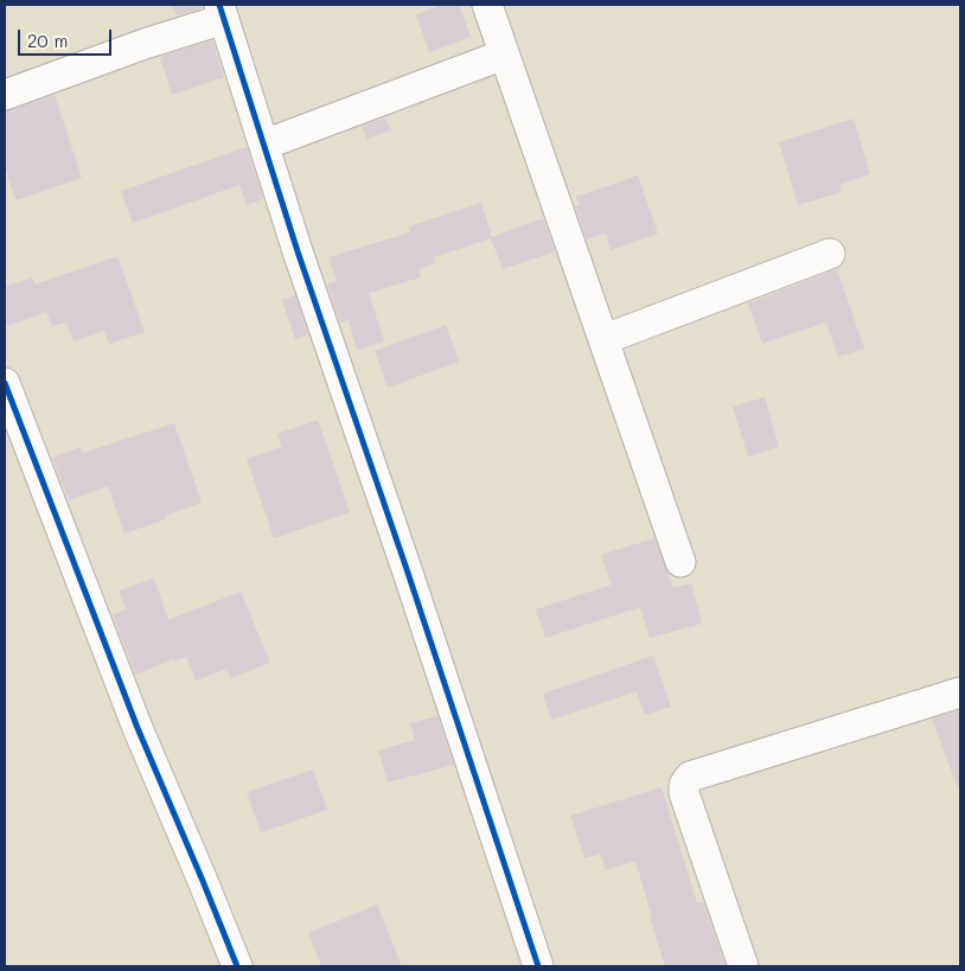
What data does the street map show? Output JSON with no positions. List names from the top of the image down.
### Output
{
  "scale_bar": "20 m"
}
